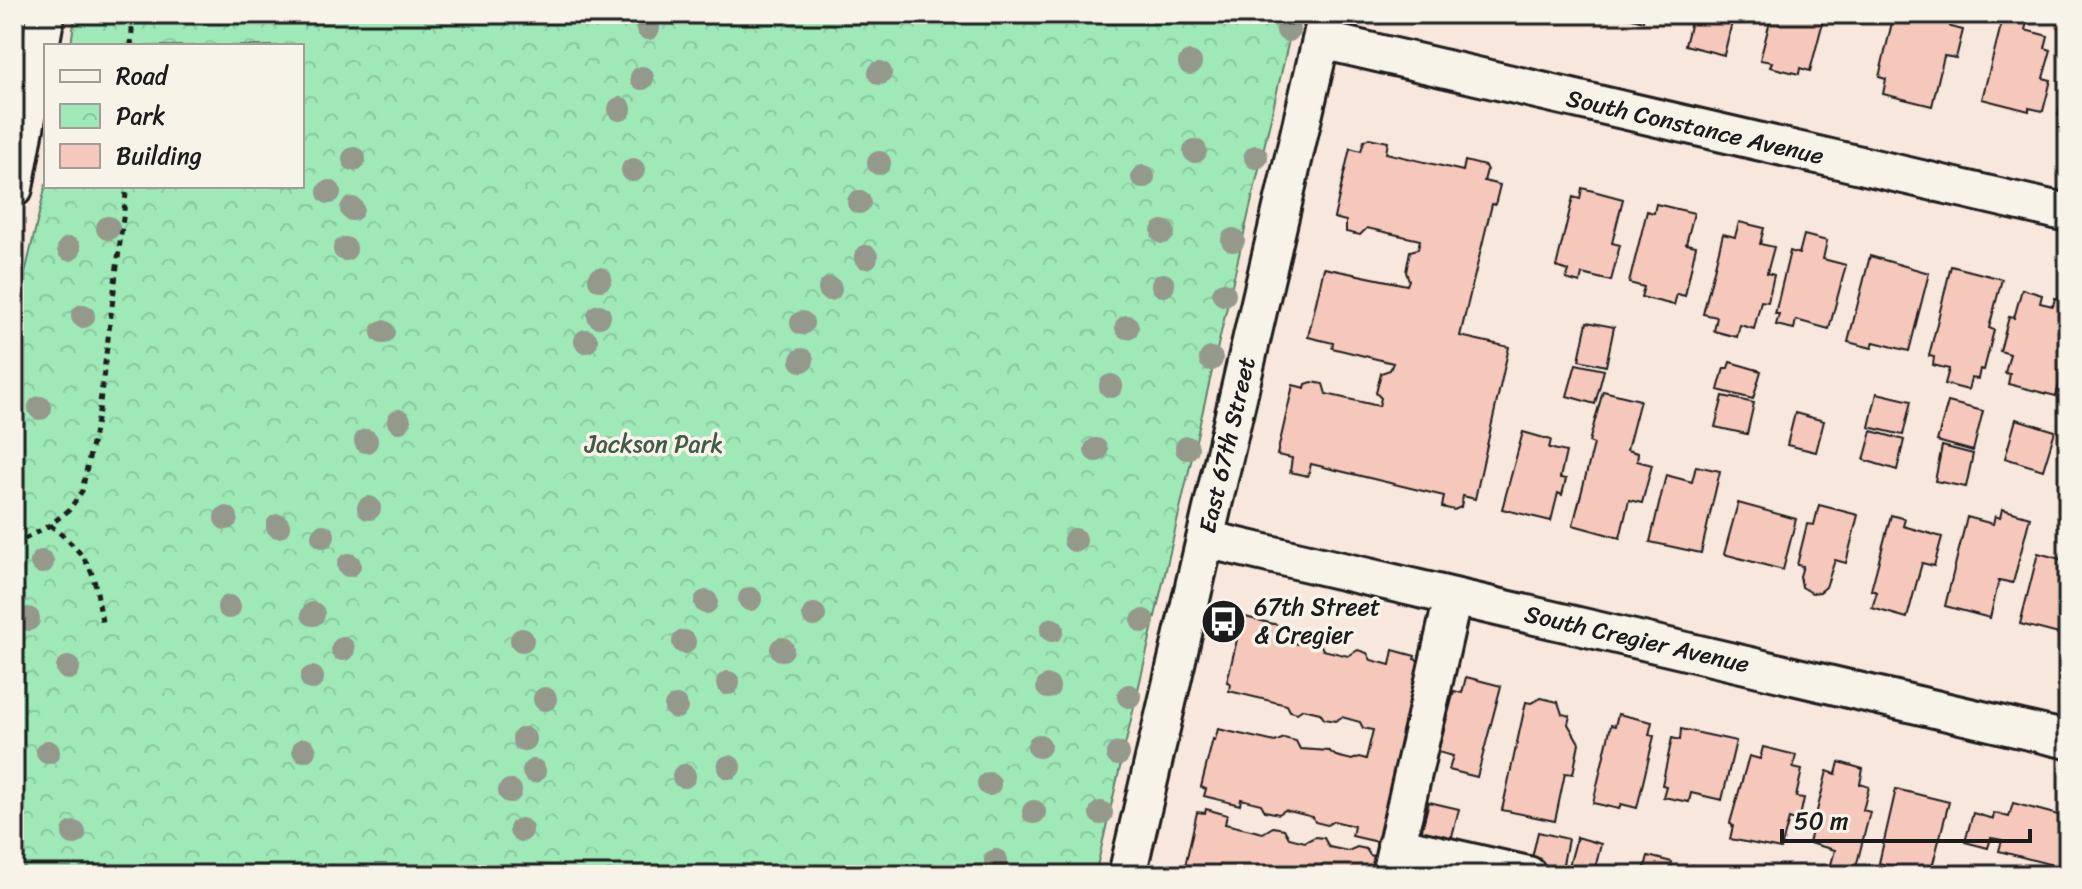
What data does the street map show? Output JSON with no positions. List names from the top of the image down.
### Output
{
  "streets": {
    "street": ["South Constance Avenue", "East 67th Street", "South Cregier Avenue"]
  },
  "crossings": [
    ["South Constance Avenue", "East 67th Street"],
    ["East 67th Street", "South Cregier Avenue"]
  ],
  "parks": ["Jackson Park"],
  "places": {
    "bus stop": ["67th Street & Cregier"]
  },
  "legend": ["Road", "Park", "Building"],
  "scale_bar": "50 m"
}
